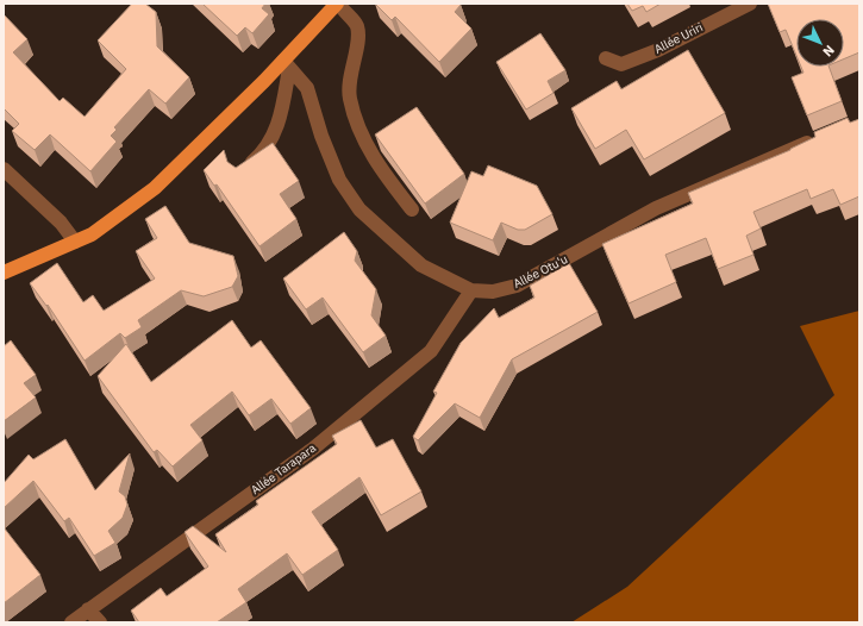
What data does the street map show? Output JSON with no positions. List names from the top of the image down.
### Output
{
  "streets": {
    "street": ["Allée Uriri", "Allée Otu'u", "Allée Tarapara"]
  },
  "crossings": [
    ["Allée Otu'u", "Allée Tarapara"]
  ],
  "north": "bottom right"
}
